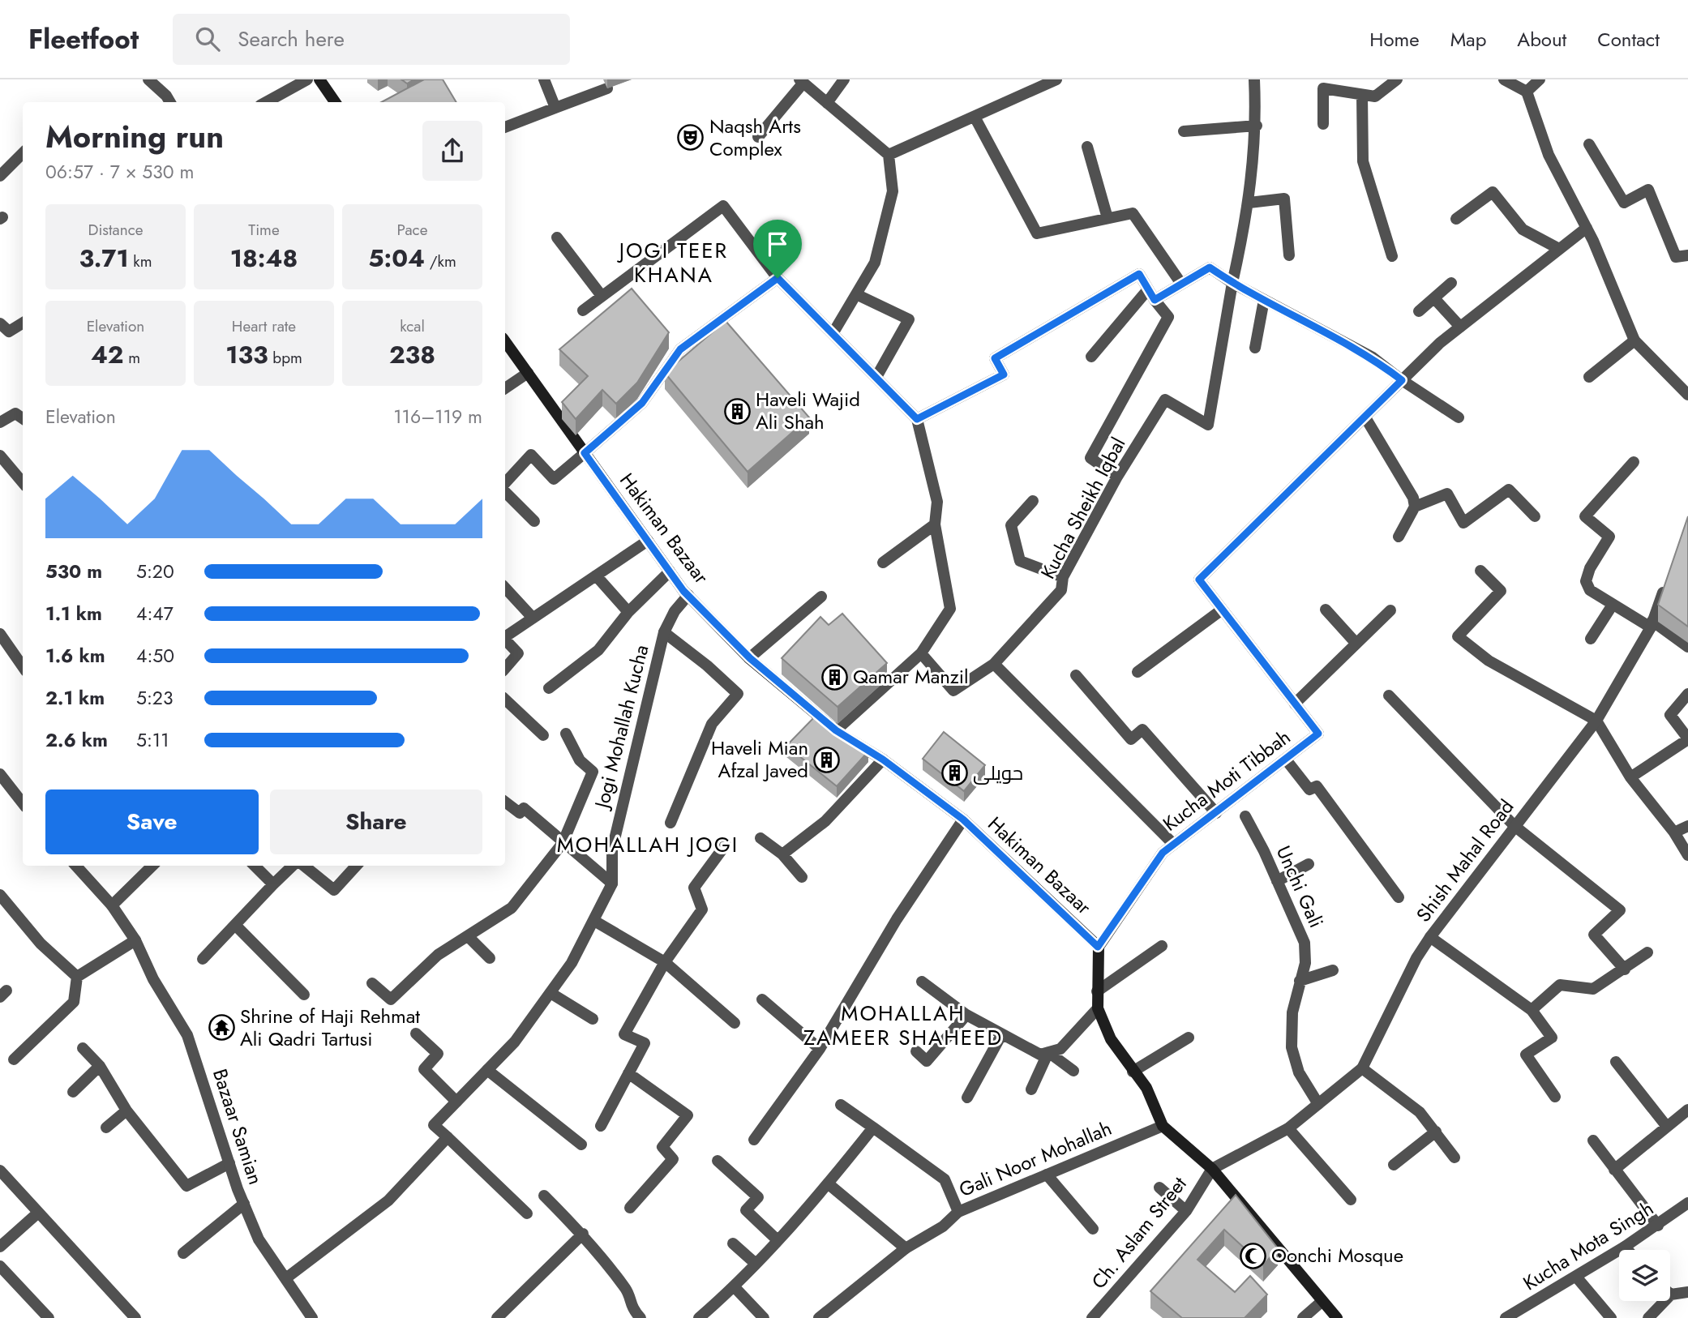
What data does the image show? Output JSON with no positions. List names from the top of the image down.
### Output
{
  "streets": {
    "street": [
      "Kucha Sheikh Iqbal",
      "Hakiman Bazaar",
      "Jogi Mohallah Kucha",
      "Kucha Moti Tibbah",
      "Shish Mahal Road",
      "Unchi Gali",
      "Bazaar Samian",
      "Gali Noor Mohallah",
      "Ch. Aslam Street",
      "Kucha Mota Singh"
    ]
  },
  "crossings": [
    ["Hakiman Bazaar", "Jogi Mohallah Kucha"],
    ["Hakiman Bazaar", "Kucha Moti Tibbah"],
    ["Shish Mahal Road", "Unchi Gali"],
    ["Shish Mahal Road", "Ch. Aslam Street"]
  ],
  "districts": ["JOGI TEER KHANA", "MOHALLAH JOGI", "MOHALLAH ZAMEER SHAHEED"],
  "places": {
    "theatre": ["Naqsh Arts Complex"],
    "building": [
      "Haveli Wajid Ali Shah",
      "Qamar Manzil",
      "Haveli Mian Afzal Javed",
      "حویلی"
    ],
    "temple": ["Shrine of Haji Rehmat Ali Qadri Tartusi"],
    "mosque": ["Oonchi Mosque"]
  },
  "page": {
    "header": "Fleetfoot",
    "search": "Search here",
    "nav": [
      "Home",
      "Map",
      "About",
      "Contact"
    ],
    "heading": ["Morning run", "06:57 · 7 × 530 m"],
    "stats": [
      ["Distance", "3.71 km"],
      ["Time", "18:48"],
      ["Pace", "5:04 /km"],
      ["Elevation", "42 m"],
      ["Heart rate", "133 bpm"],
      ["kcal", "238"]
    ],
    "chart": ["Elevation", "116–119 m"],
    "list": [
      {
        "name": "530 m",
        "note": "5:20"
      },
      {
        "name": "1.1 km",
        "note": "4:47"
      },
      {
        "name": "1.6 km",
        "note": "4:50"
      },
      {
        "name": "2.1 km",
        "note": "5:23"
      },
      {
        "name": "2.6 km",
        "note": "5:11"
      }
    ],
    "buttons": ["Save", "Share"]
  }
}
